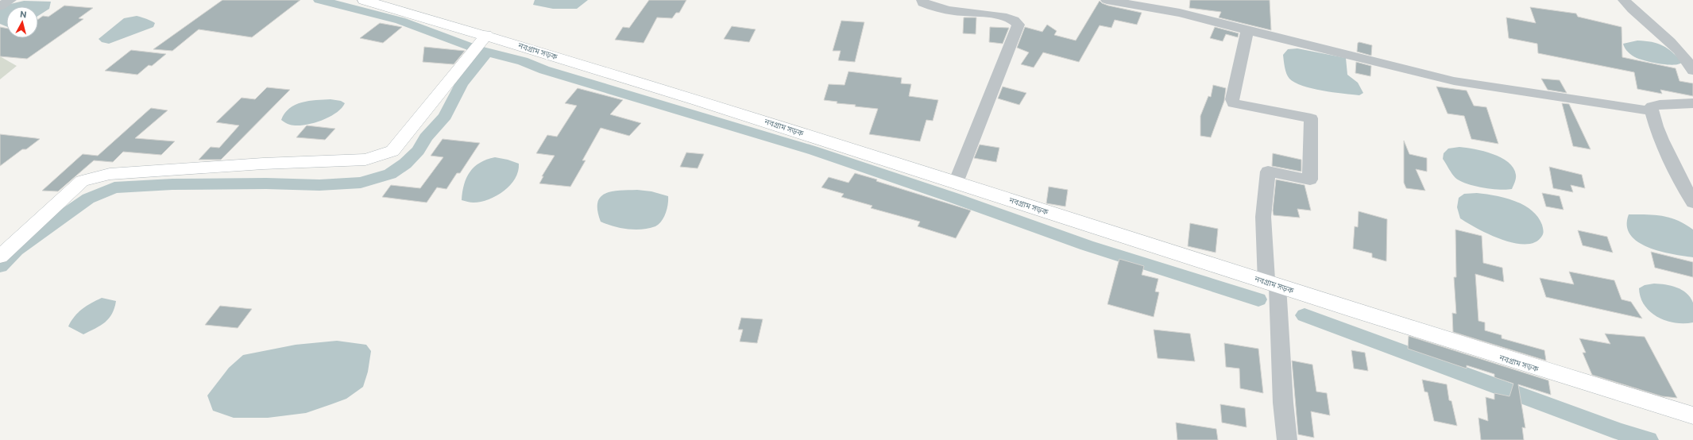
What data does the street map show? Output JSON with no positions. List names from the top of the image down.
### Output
{
  "streets": {
    "main road": ["নবগ্রাম সড়ক"]
  },
  "north": "top"
}
